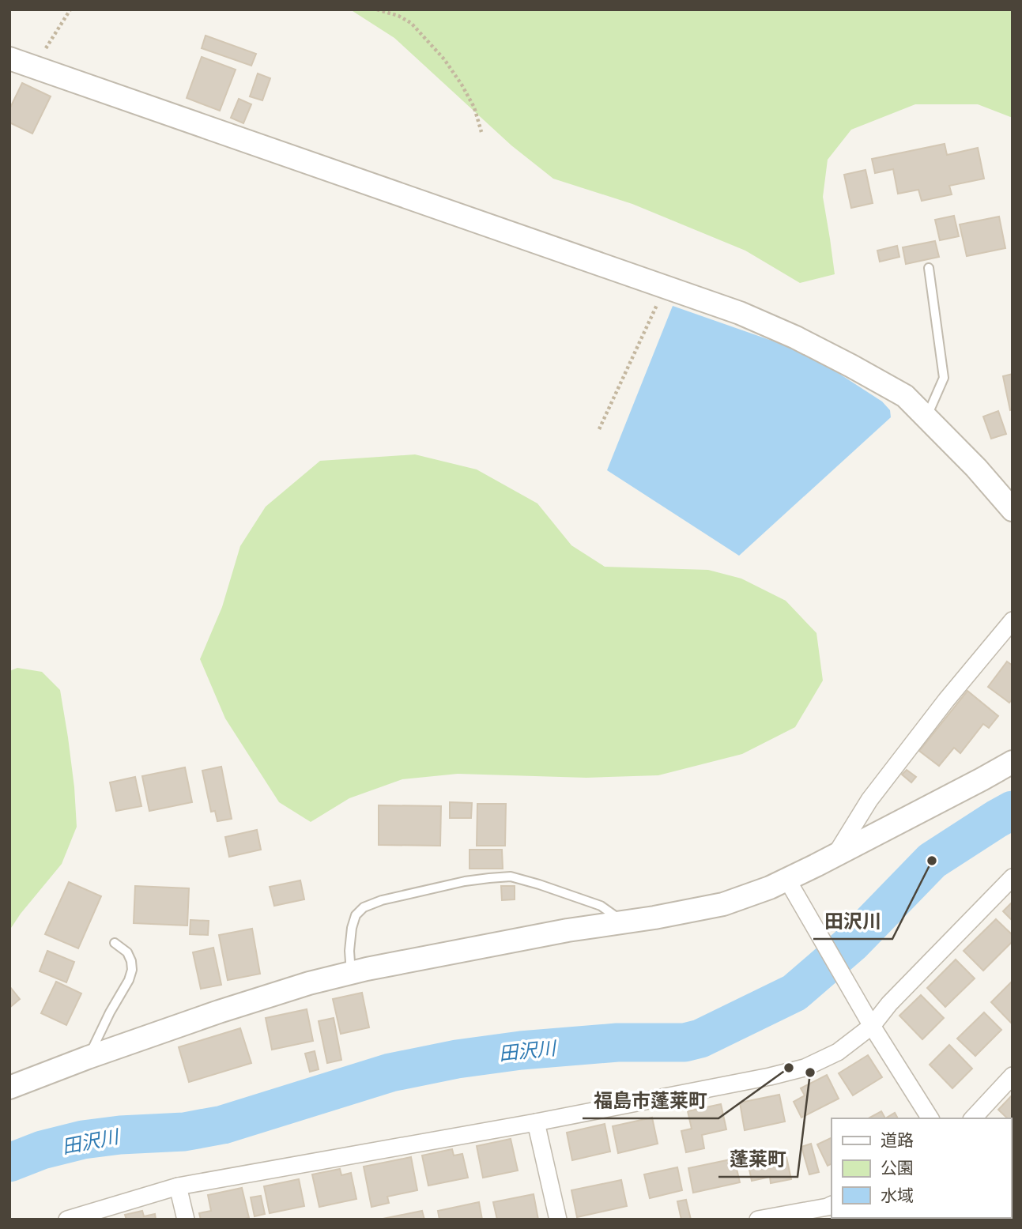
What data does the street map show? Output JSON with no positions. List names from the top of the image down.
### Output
{
  "water": ["田沢川"],
  "places": ["田沢川", "福島市蓬莱町", "蓬莱町"],
  "legend": ["道路", "公園", "水域"]
}
